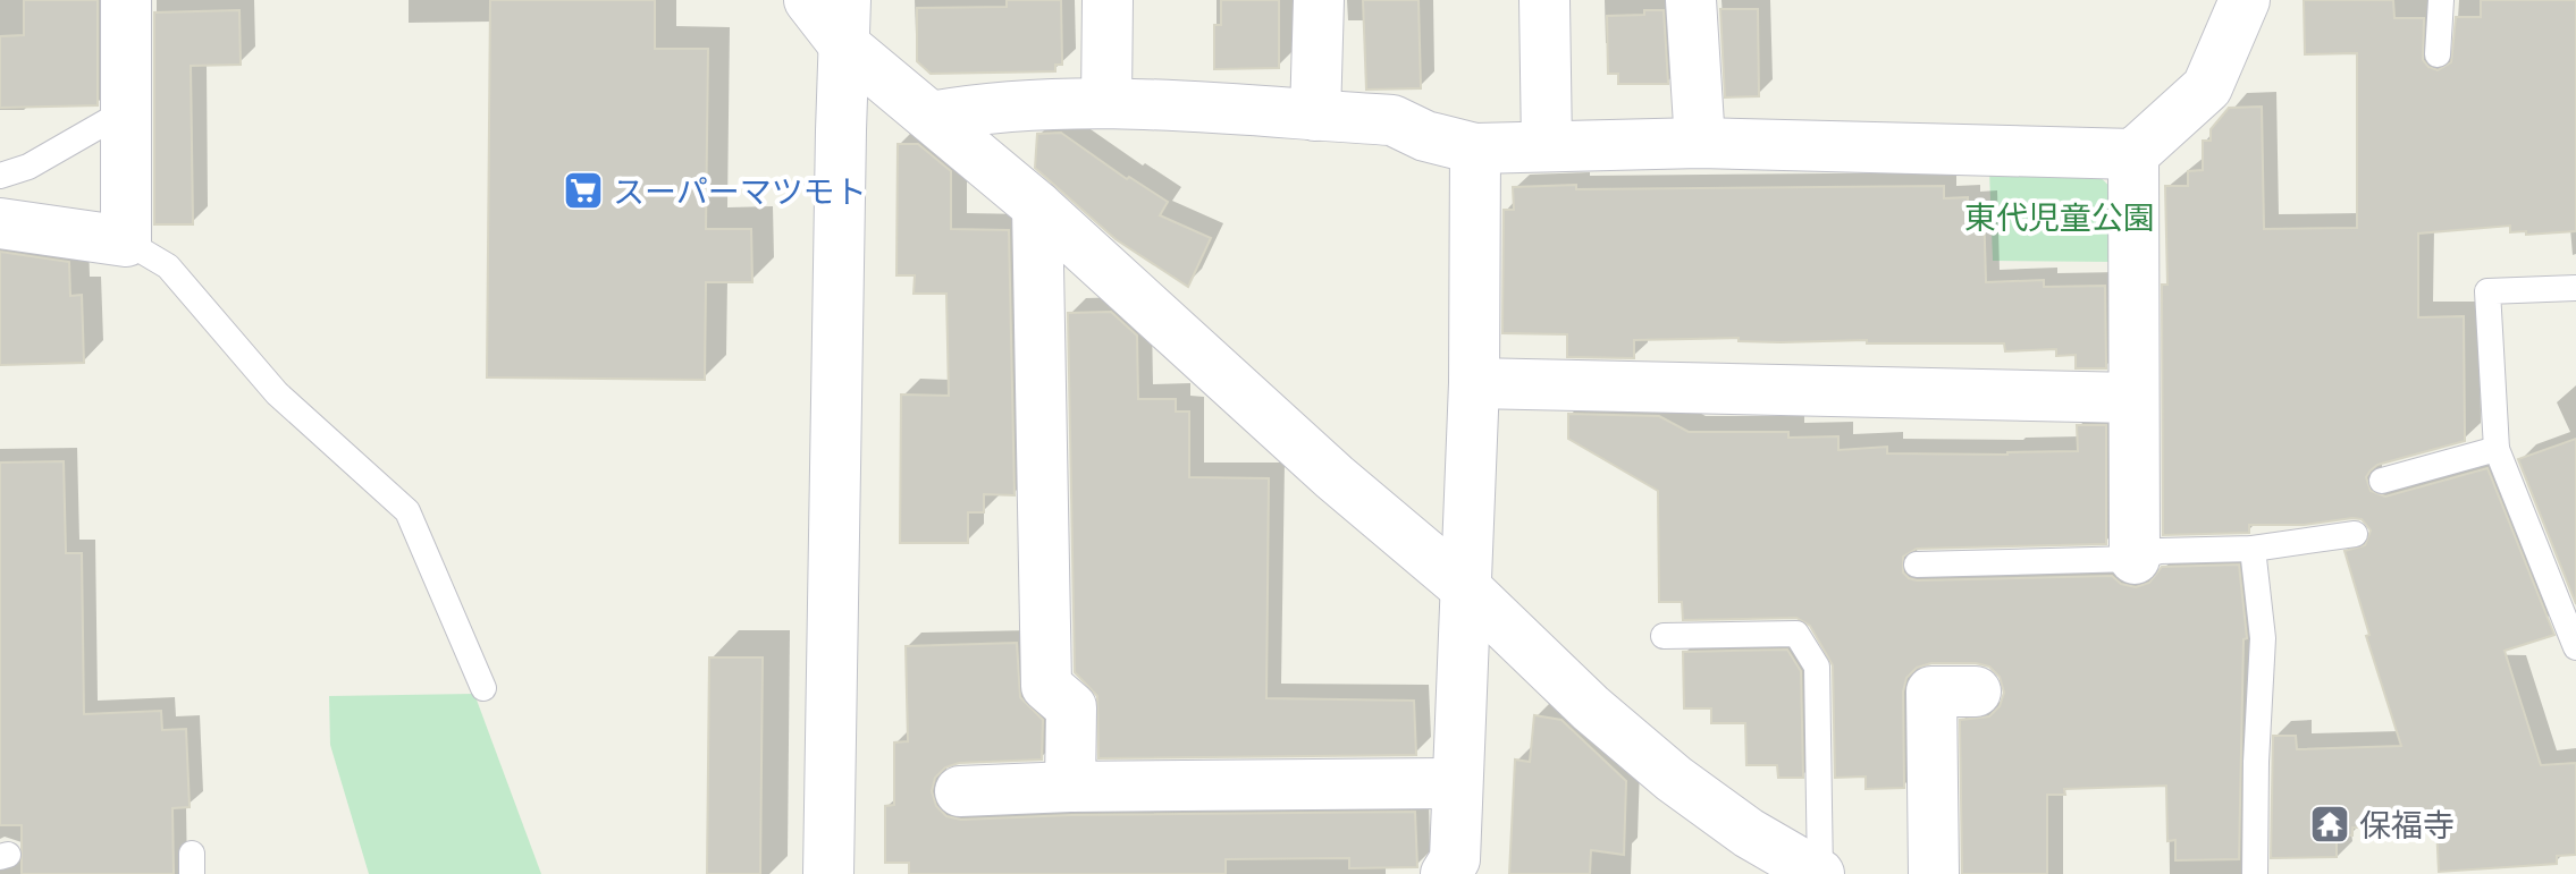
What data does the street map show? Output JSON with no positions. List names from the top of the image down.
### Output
{
  "parks": ["東代児童公園"],
  "places": {
    "supermarket": ["スーパーマツモト"],
    "temple": ["保福寺"]
  }
}
